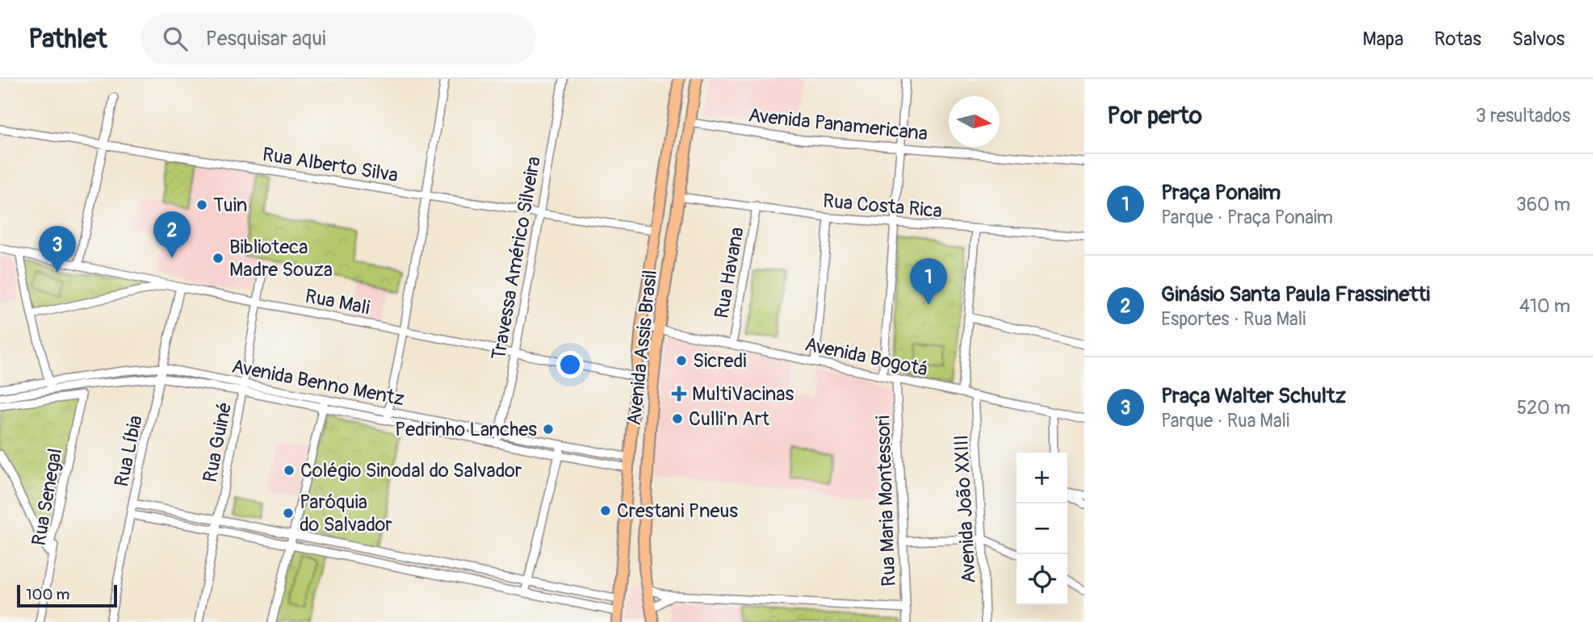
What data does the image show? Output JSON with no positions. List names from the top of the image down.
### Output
{
  "streets": {
    "main road": ["Avenida Assis Brasil"],
    "street": [
      "Avenida Panamericana",
      "Rua Alberto Silva",
      "Rua Costa Rica",
      "Travessa Américo Silveira",
      "Rua Havana",
      "Rua Mali",
      "Avenida Bogotá",
      "Avenida Benno Mentz",
      "Rua Guiné",
      "Rua Líbia",
      "Rua Senegal",
      "Rua Maria Montessori",
      "Avenida João XXIII"
    ]
  },
  "crossings": [
    ["Avenida Panamericana", "Avenida Assis Brasil"],
    ["Rua Alberto Silva", "Travessa Américo Silveira"],
    ["Rua Alberto Silva", "Avenida Assis Brasil"],
    ["Rua Costa Rica", "Rua Havana"],
    ["Rua Costa Rica", "Avenida Assis Brasil"],
    ["Travessa Américo Silveira", "Rua Mali"],
    ["Travessa Américo Silveira", "Avenida Benno Mentz"],
    ["Rua Havana", "Avenida Bogotá"],
    ["Rua Mali", "Avenida Assis Brasil"],
    ["Rua Mali", "Rua Guiné"],
    ["Rua Mali", "Rua Líbia"],
    ["Avenida Assis Brasil", "Avenida Bogotá"],
    ["Avenida Assis Brasil", "Avenida Benno Mentz"],
    ["Avenida Bogotá", "Rua Maria Montessori"],
    ["Avenida Bogotá", "Avenida João XXIII"],
    ["Avenida Benno Mentz", "Rua Guiné"],
    ["Avenida Benno Mentz", "Rua Líbia"],
    ["Avenida Benno Mentz", "Rua Senegal"]
  ],
  "places": {
    "other": [
      "Tuin",
      "Biblioteca Madre Souza",
      "Sicredi",
      "Culli'n Art",
      "Pedrinho Lanches",
      "Colégio Sinodal do Salvador",
      "Crestani Pneus",
      "Paróquia do Salvador"
    ],
    "health": ["MultiVacinas"]
  },
  "scale_bar": "100 m",
  "north": "right",
  "page": {
    "header": "Pathlet",
    "search": "Pesquisar aqui",
    "nav": ["Mapa", "Rotas", "Salvos"],
    "heading": ["Por perto", "3 resultados"],
    "list": [
      {
        "mark": "1",
        "name": "Praça Ponaim",
        "note": "Parque · Praça Ponaim",
        "value": "360 m"
      },
      {
        "mark": "2",
        "name": "Ginásio Santa Paula Frassinetti",
        "note": "Esportes · Rua Mali",
        "value": "410 m"
      },
      {
        "mark": "3",
        "name": "Praça Walter Schultz",
        "note": "Parque · Rua Mali",
        "value": "520 m"
      }
    ],
    "pins": ["2", "3", "1"],
    "map_buttons": ["+", "−"],
    "scale": "100 m"
  }
}
